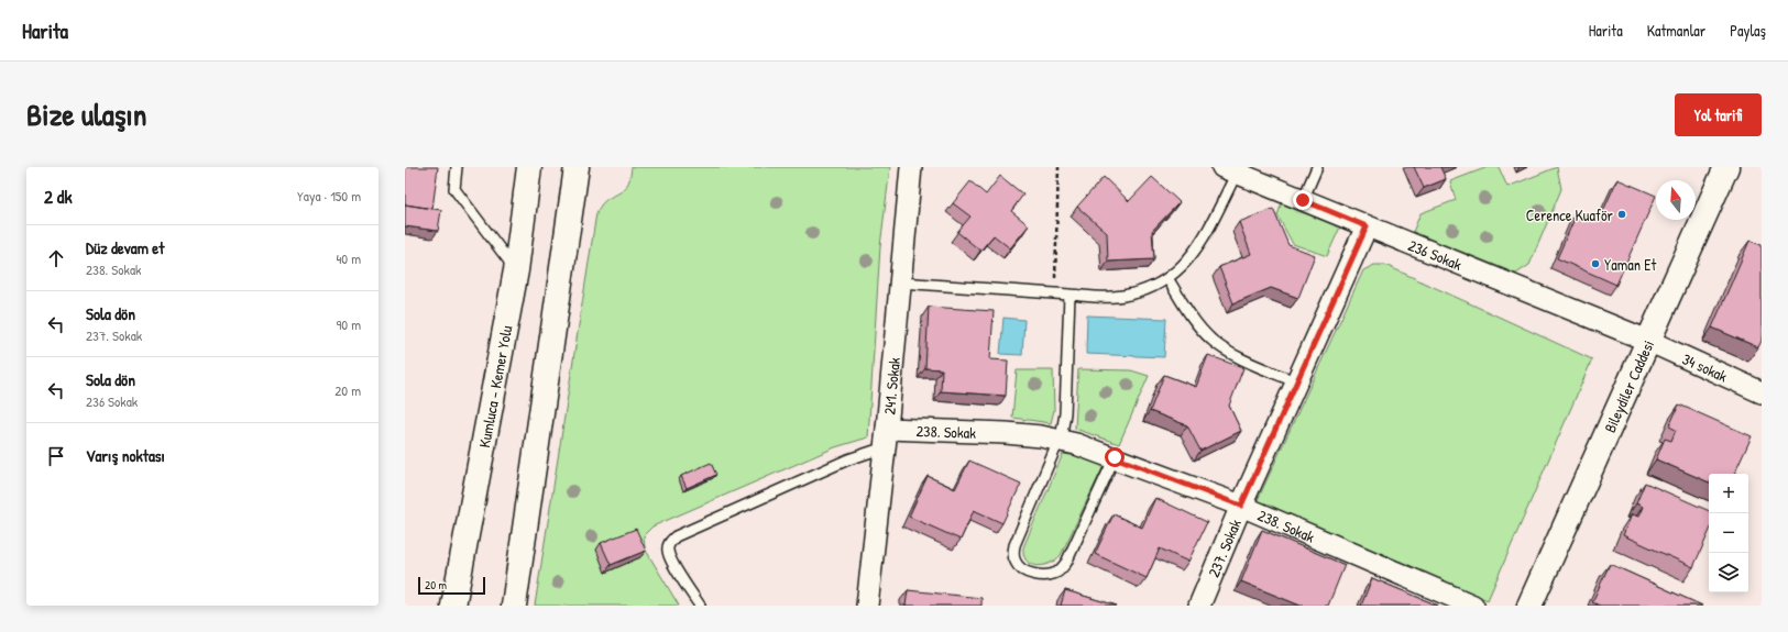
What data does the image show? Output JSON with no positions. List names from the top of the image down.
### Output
{
  "streets": {
    "main road": ["Kumluca - Kemer Yolu", "Bileydiler Caddesi"],
    "street": [
      "236 Sokak",
      "34 sokak",
      "241. Sokak",
      "238. Sokak",
      "237. Sokak"
    ]
  },
  "crossings": [
    ["236 Sokak", "34 sokak"],
    ["236 Sokak", "Bileydiler Caddesi"],
    ["236 Sokak", "237. Sokak"],
    ["34 sokak", "Bileydiler Caddesi"],
    ["241. Sokak", "238. Sokak"],
    ["238. Sokak", "237. Sokak"]
  ],
  "places": ["Cerence Kuaför", "Yaman Et"],
  "scale_bar": "20 m",
  "north": "top",
  "page": {
    "header": "Harita",
    "nav": ["Harita", "Katmanlar", "Paylaş"],
    "title": "Bize ulaşın",
    "buttons": "Yol tarifi",
    "heading": ["2 dk", "Yaya · 150 m"],
    "list": [
      ["Düz devam et", "238. Sokak", "40 m"],
      ["Sola dön", "237. Sokak", "90 m"],
      ["Sola dön", "236 Sokak", "20 m"],
      "Varış noktası"
    ],
    "map_buttons": ["+", "−"],
    "scale": "20 m"
  }
}
